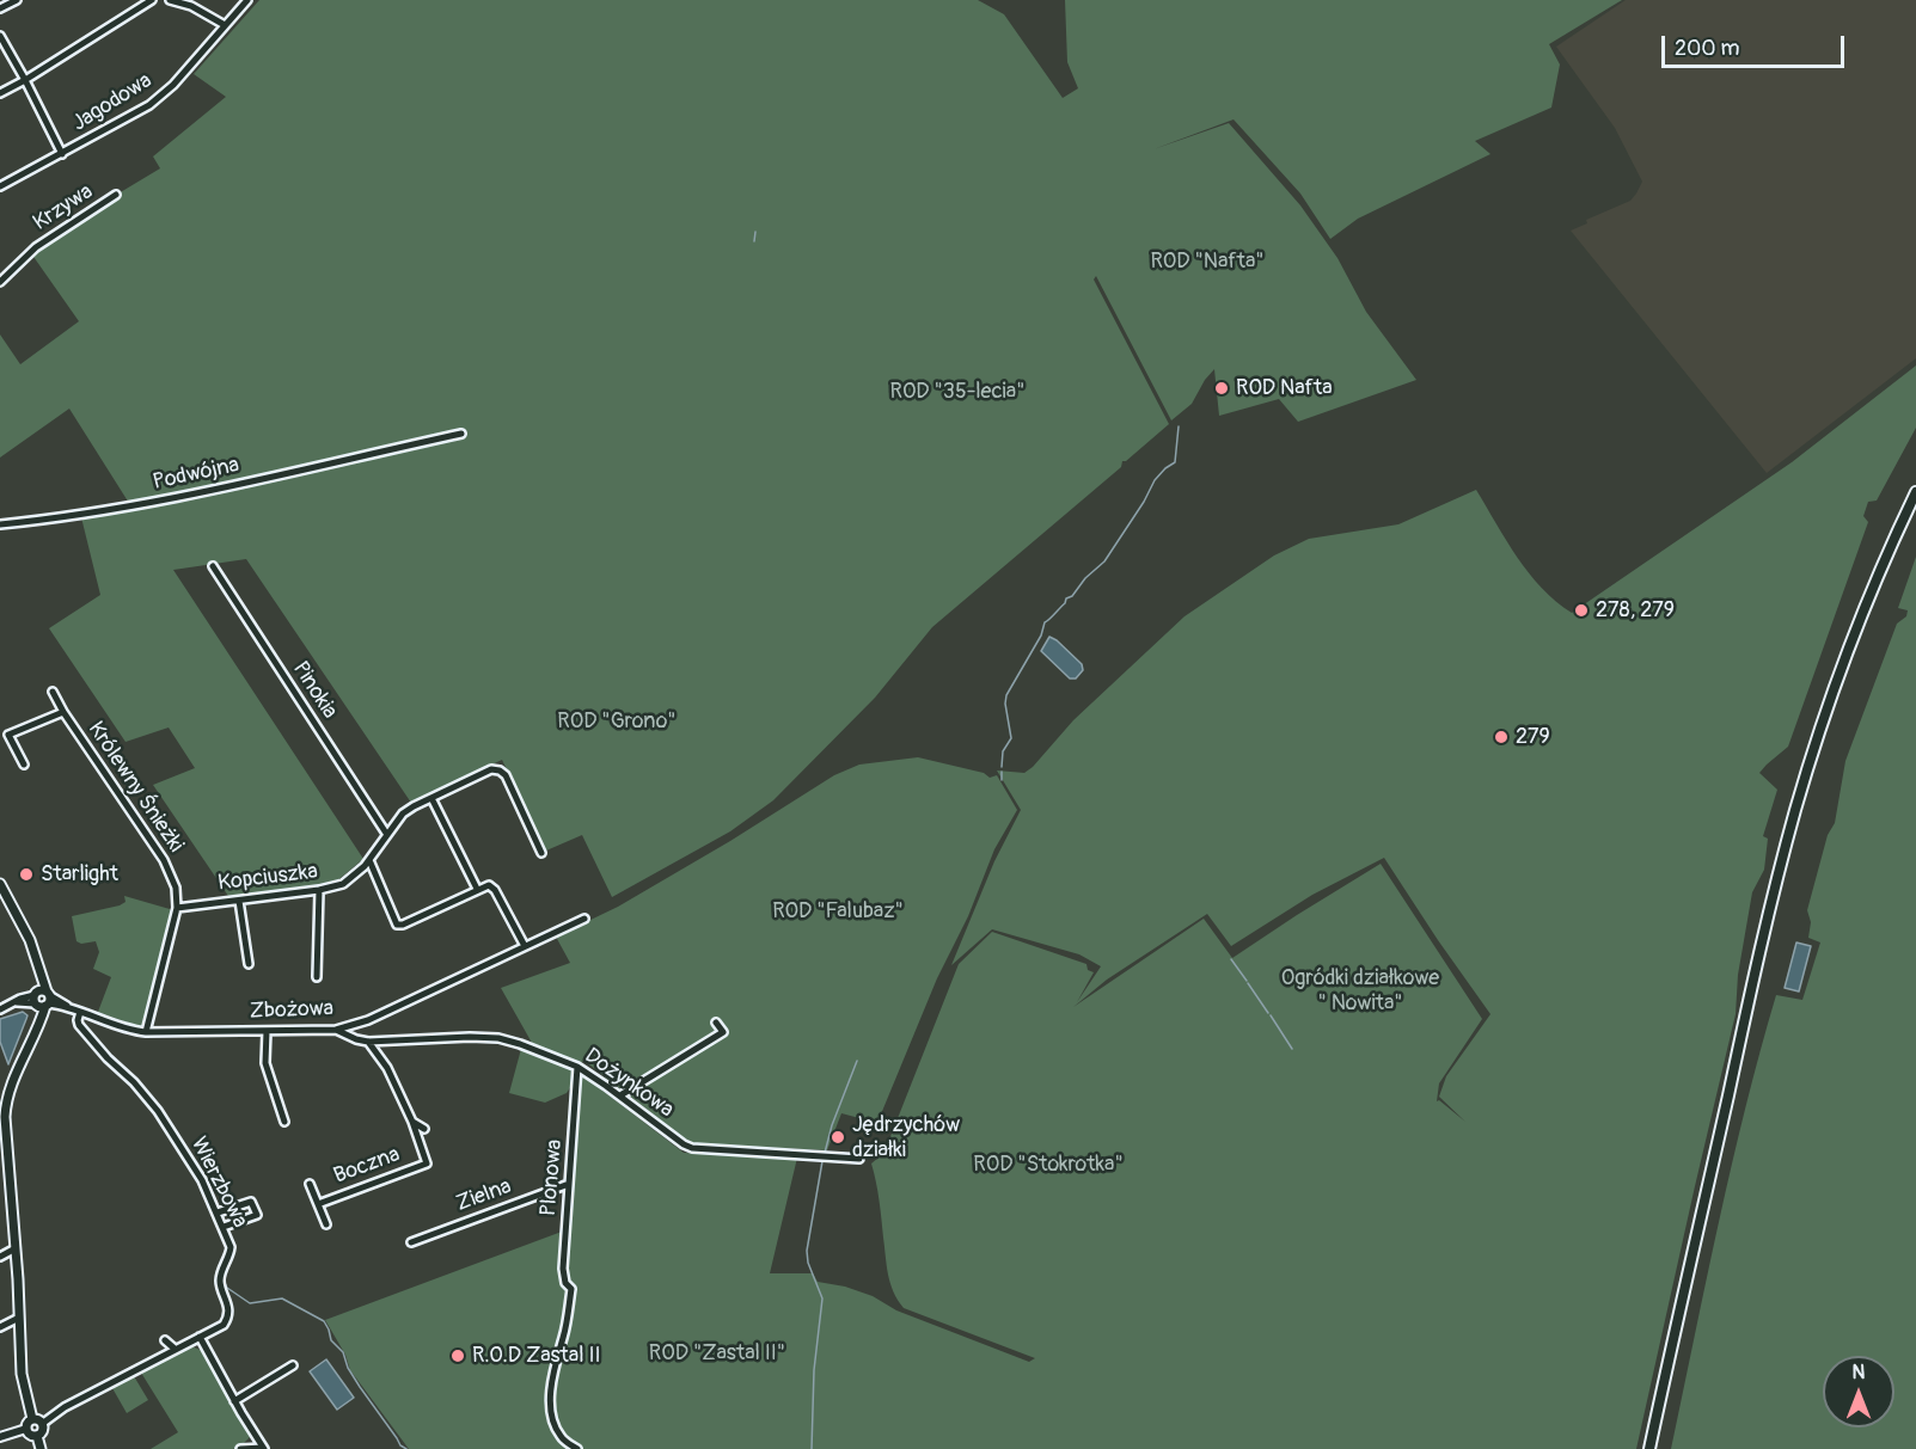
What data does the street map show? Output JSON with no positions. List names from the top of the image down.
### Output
{
  "streets": {
    "street": [
      "Jagodowa",
      "Krzywa",
      "Podwójna",
      "Pinokia",
      "Królewny Śnieżki",
      "Kopciuszka",
      "Zbożowa",
      "Dożynkowa",
      "Boczna",
      "Plonowa",
      "Wierzbowa",
      "Zielna"
    ]
  },
  "crossings": [
    ["Pinokia", "Kopciuszka"],
    ["Królewny Śnieżki", "Kopciuszka"],
    ["Zbożowa", "Dożynkowa"],
    ["Zbożowa", "Wierzbowa"],
    ["Dożynkowa", "Boczna"],
    ["Dożynkowa", "Plonowa"],
    ["Plonowa", "Zielna"]
  ],
  "parks": [
    "ROD \"Nafta\"",
    "ROD \"35-lecia\"",
    "ROD \"Grono\"",
    "ROD \"Falubaz\"",
    "Ogródki działkowe \" Nowita\"",
    "ROD \"Stokrotka\"",
    "ROD \"Zastal II\""
  ],
  "places": [
    "ROD Nafta",
    "278, 279",
    "279",
    "Starlight",
    "Jędrzychów działki",
    "R.O.D Zastal II"
  ],
  "scale_bar": "200 m",
  "north": "top"
}
